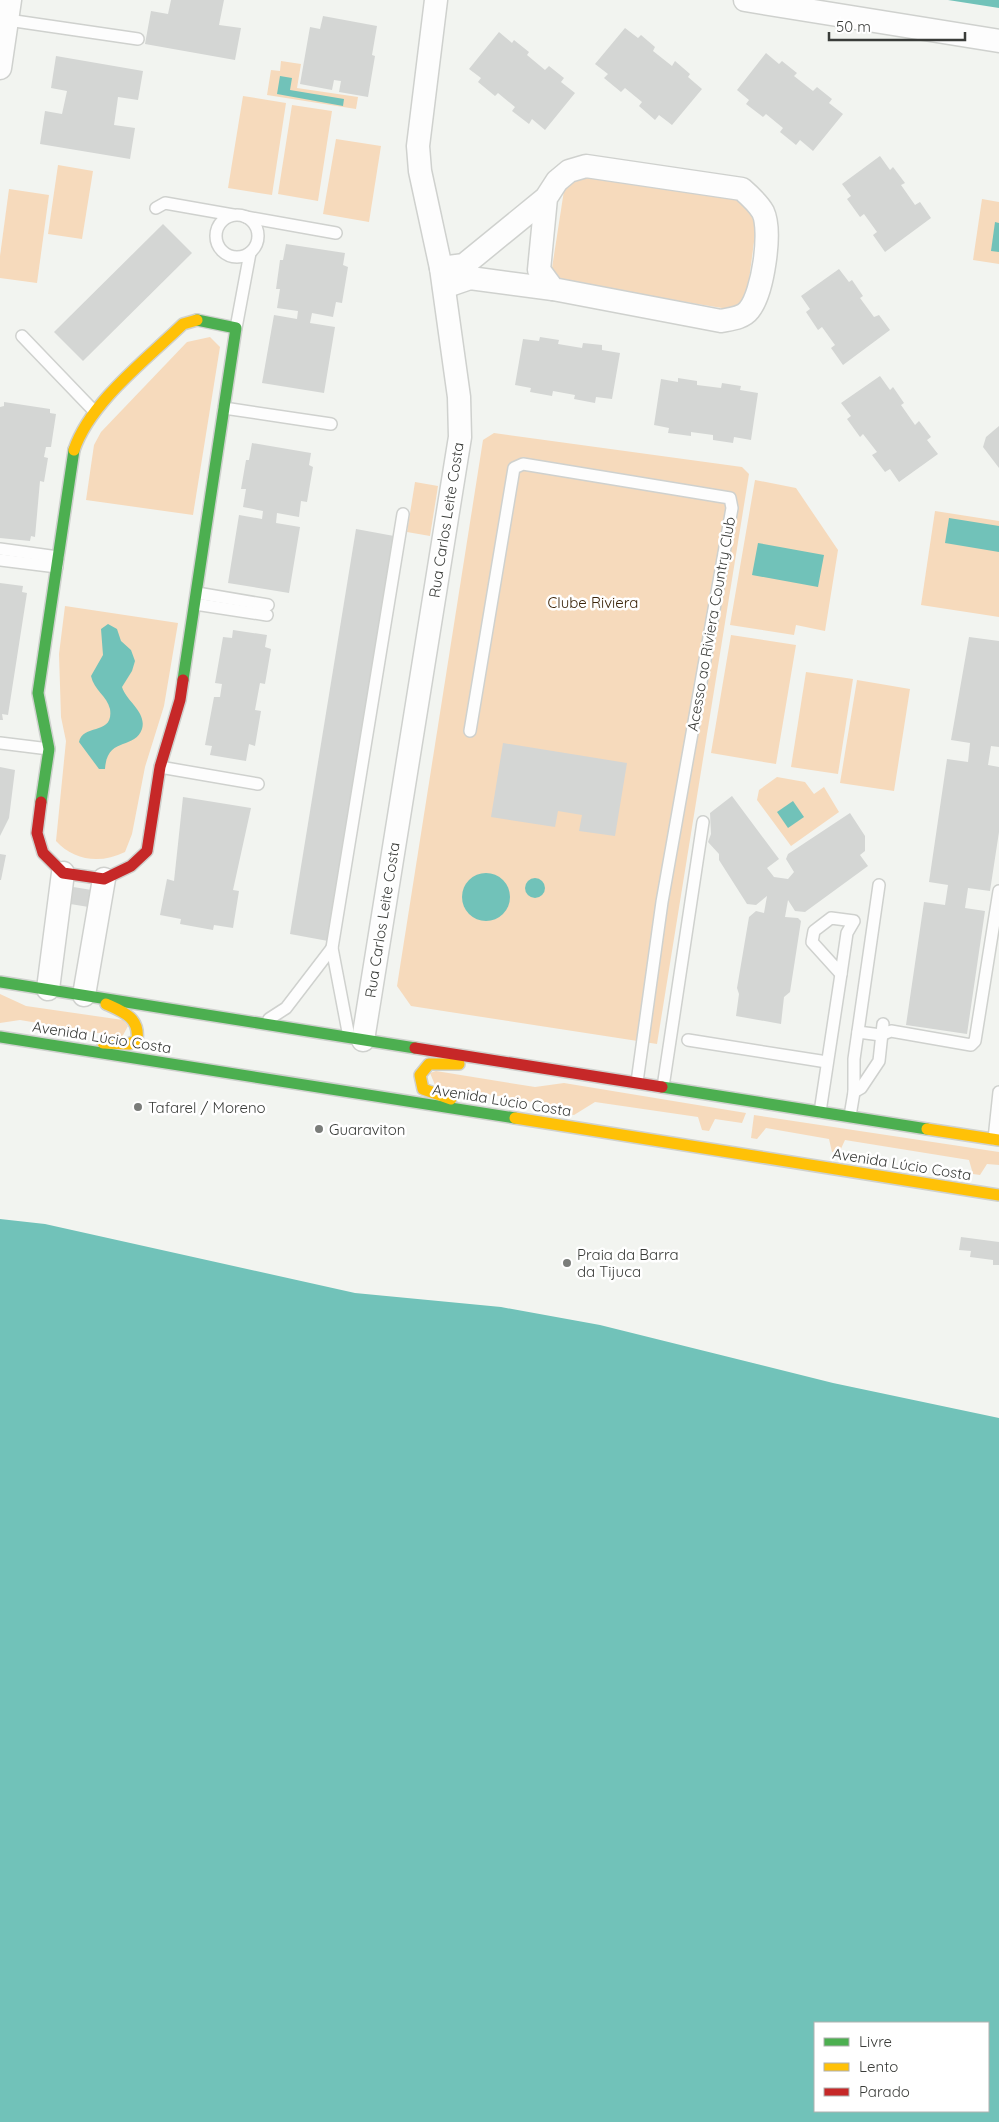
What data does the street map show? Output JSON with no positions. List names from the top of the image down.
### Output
{
  "streets": {
    "main road": ["Avenida Lúcio Costa"],
    "street": ["Rua Carlos Leite Costa"],
    "lane": ["Acesso ao Riviera Country Club"]
  },
  "parks": ["Clube Riviera"],
  "places": ["Tafarel / Moreno", "Guaraviton", "Praia da Barra da Tijuca"],
  "legend": ["Livre", "Lento", "Parado"],
  "scale_bar": "50 m"
}
